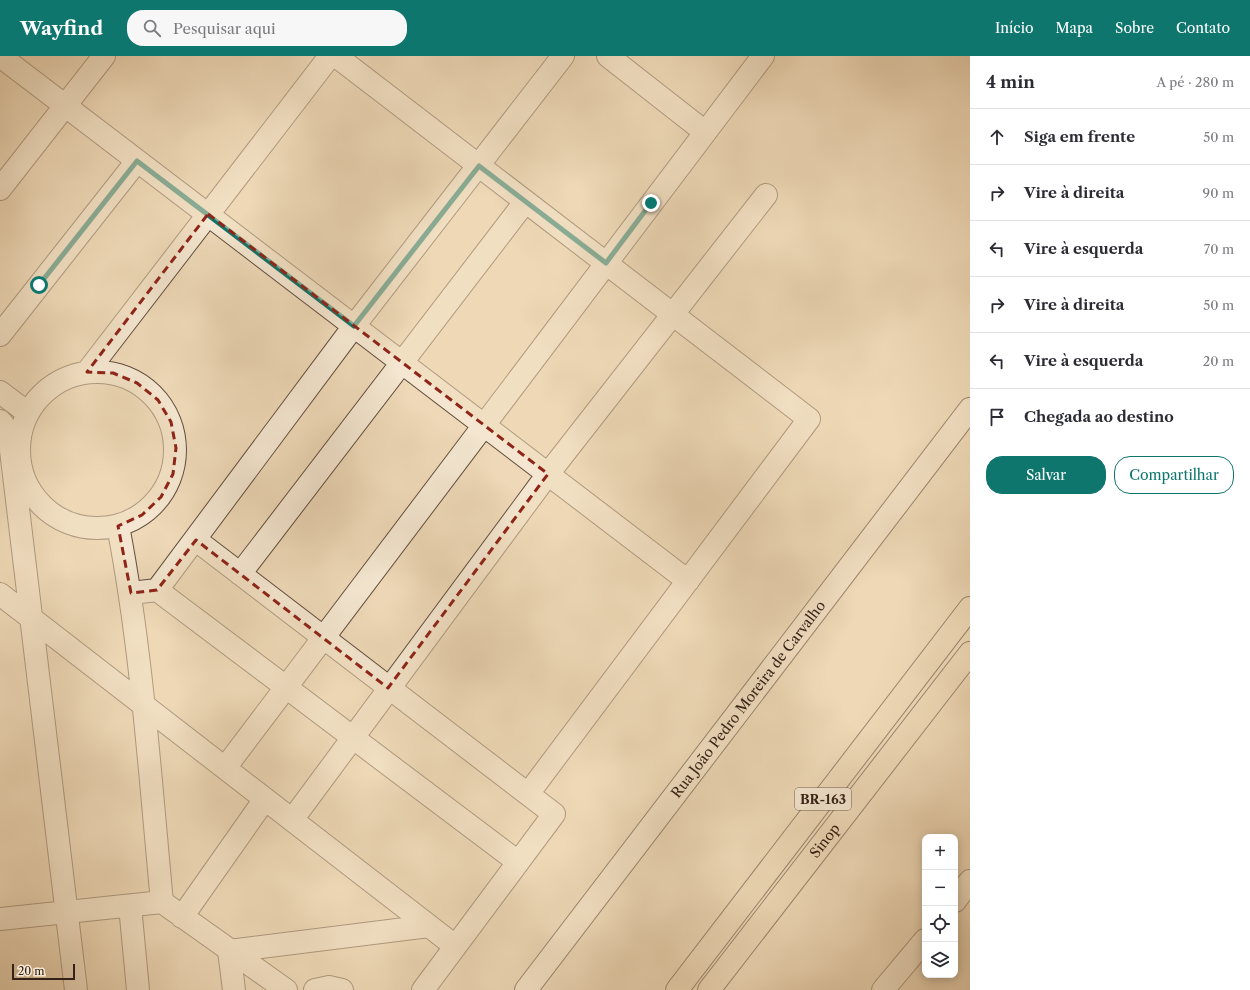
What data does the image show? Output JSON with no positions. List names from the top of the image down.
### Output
{
  "streets": {
    "highway": ["BR-163", "Sinop"],
    "street": ["Rua João Pedro Moreira de Carvalho"]
  },
  "scale_bar": "20 m",
  "page": {
    "header": "Wayfind",
    "search": "Pesquisar aqui",
    "nav": [
      "Início",
      "Mapa",
      "Sobre",
      "Contato"
    ],
    "heading": ["4 min", "A pé · 280 m"],
    "list": [
      ["Siga em frente", "50 m"],
      ["Vire à direita", "90 m"],
      ["Vire à esquerda", "70 m"],
      ["Vire à direita", "50 m"],
      ["Vire à esquerda", "20 m"],
      "Chegada ao destino"
    ],
    "buttons": ["Salvar", "Compartilhar"],
    "map_buttons": ["+", "−"],
    "scale": "20 m"
  }
}
